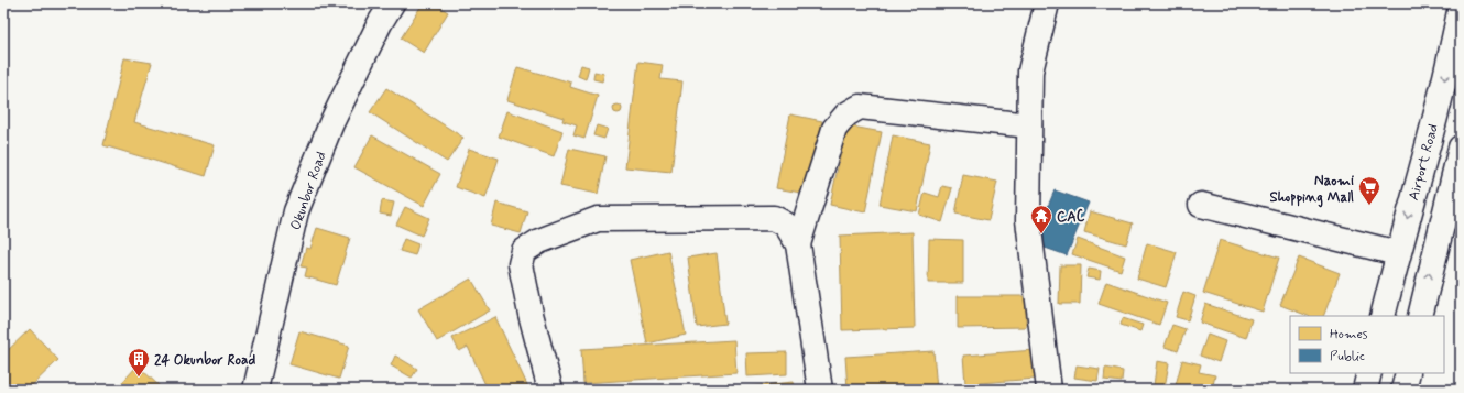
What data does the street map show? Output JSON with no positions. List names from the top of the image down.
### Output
{
  "streets": {
    "street": ["Airport Road", "Okunbor Road"]
  },
  "places": {
    "supermarket": ["Naomi Shopping Mall"],
    "temple": ["CAC"],
    "building": ["24 Okunbor Road"]
  },
  "legend": ["Homes", "Public"]
}
